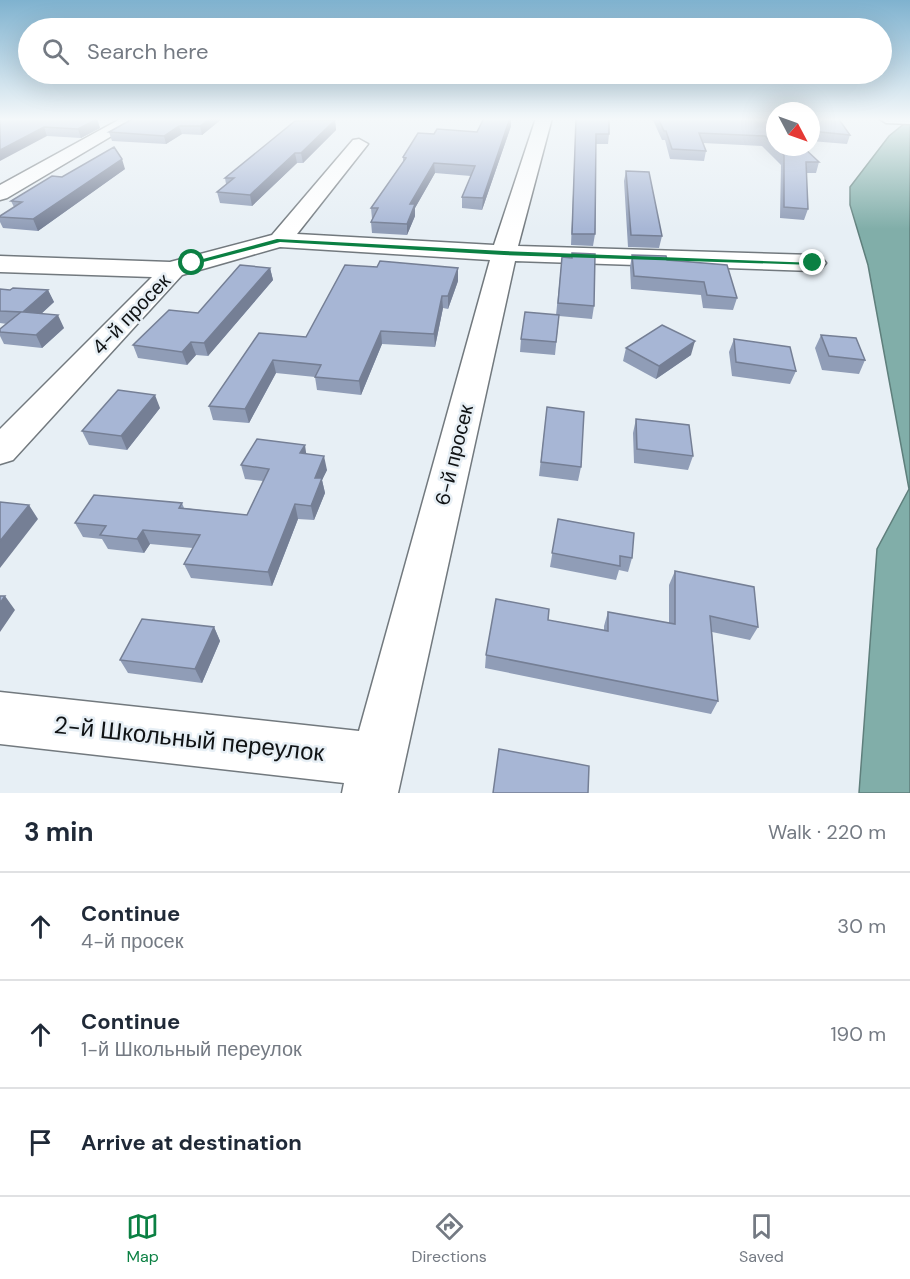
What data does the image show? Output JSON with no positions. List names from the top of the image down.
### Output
{
  "streets": {
    "street": ["4-й просек", "6-й просек", "2-й Школьный переулок"]
  },
  "crossings": [
    ["4-й просек", "6-й просек"],
    ["6-й просек", "2-й Школьный переулок"]
  ],
  "north": "bottom right",
  "page": {
    "search": "Search here",
    "heading": ["3 min", "Walk · 220 m"],
    "list": [
      ["Continue", "4-й просек", "30 m"],
      ["Continue", "1-й Школьный переулок", "190 m"],
      "Arrive at destination"
    ],
    "nav": ["Map", "Directions", "Saved"]
  }
}
